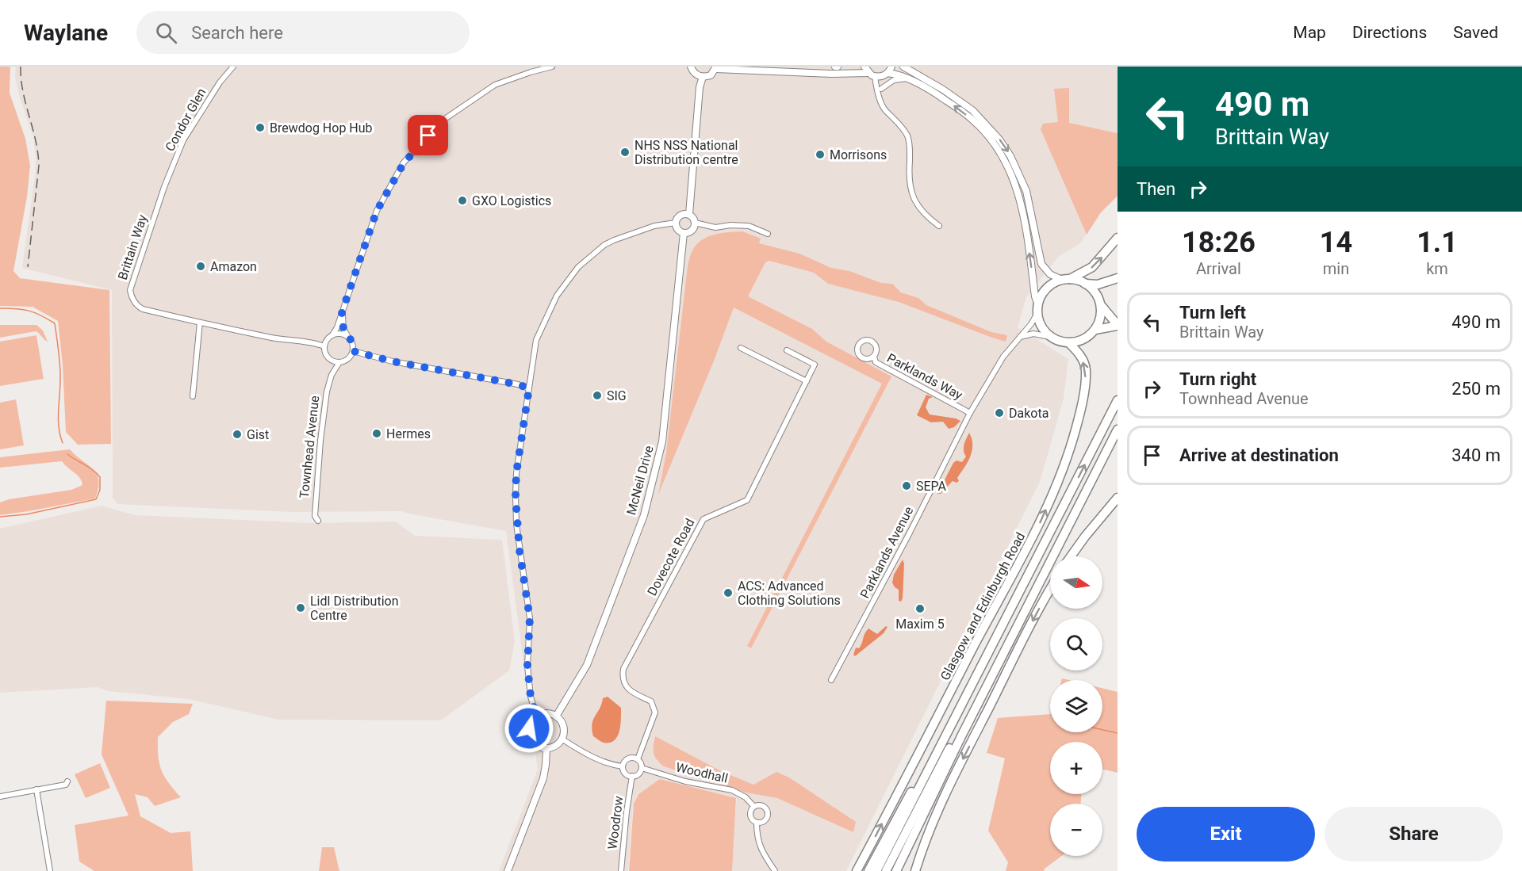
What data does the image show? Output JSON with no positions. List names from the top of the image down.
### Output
{
  "streets": {
    "highway": ["Glasgow and Edinburgh Road"],
    "street": [
      "Condor Glen",
      "Brittain Way",
      "Parklands Way",
      "Townhead Avenue",
      "McNeil Drive",
      "Parklands Avenue",
      "Dovecote Road",
      "Woodhall",
      "Woodrow"
    ]
  },
  "crossings": [
    ["Condor Glen", "Brittain Way"],
    ["Brittain Way", "Townhead Avenue"],
    ["Parklands Way", "Parklands Avenue"],
    ["Parklands Avenue", "Glasgow and Edinburgh Road"],
    ["Dovecote Road", "Woodhall"],
    ["Dovecote Road", "Woodrow"],
    ["Woodhall", "Woodrow"]
  ],
  "places": [
    "Brewdog Hop Hub",
    "NHS NSS National Distribution centre",
    "Morrisons",
    "GXO Logistics",
    "Amazon",
    "SIG",
    "Dakota",
    "Hermes",
    "Gist",
    "SEPA",
    "ACS: Advanced Clothing Solutions",
    "Lidl Distribution Centre",
    "Maxim 5"
  ],
  "north": "right",
  "page": {
    "header": "Waylane",
    "search": "Search here",
    "nav": ["Map", "Directions", "Saved"],
    "turn": ["490 m", "Brittain Way"],
    "then": "Then",
    "eta": [
      "18:26",
      "Arrival",
      "14",
      "min",
      "1.1",
      "km"
    ],
    "list": [
      {
        "name": "Turn left",
        "note": "Brittain Way",
        "value": "490 m"
      },
      {
        "name": "Turn right",
        "note": "Townhead Avenue",
        "value": "250 m"
      },
      {
        "name": "Arrive at destination",
        "value": "340 m"
      }
    ],
    "map_buttons": ["+", "−"],
    "buttons": ["Exit", "Share"]
  }
}
